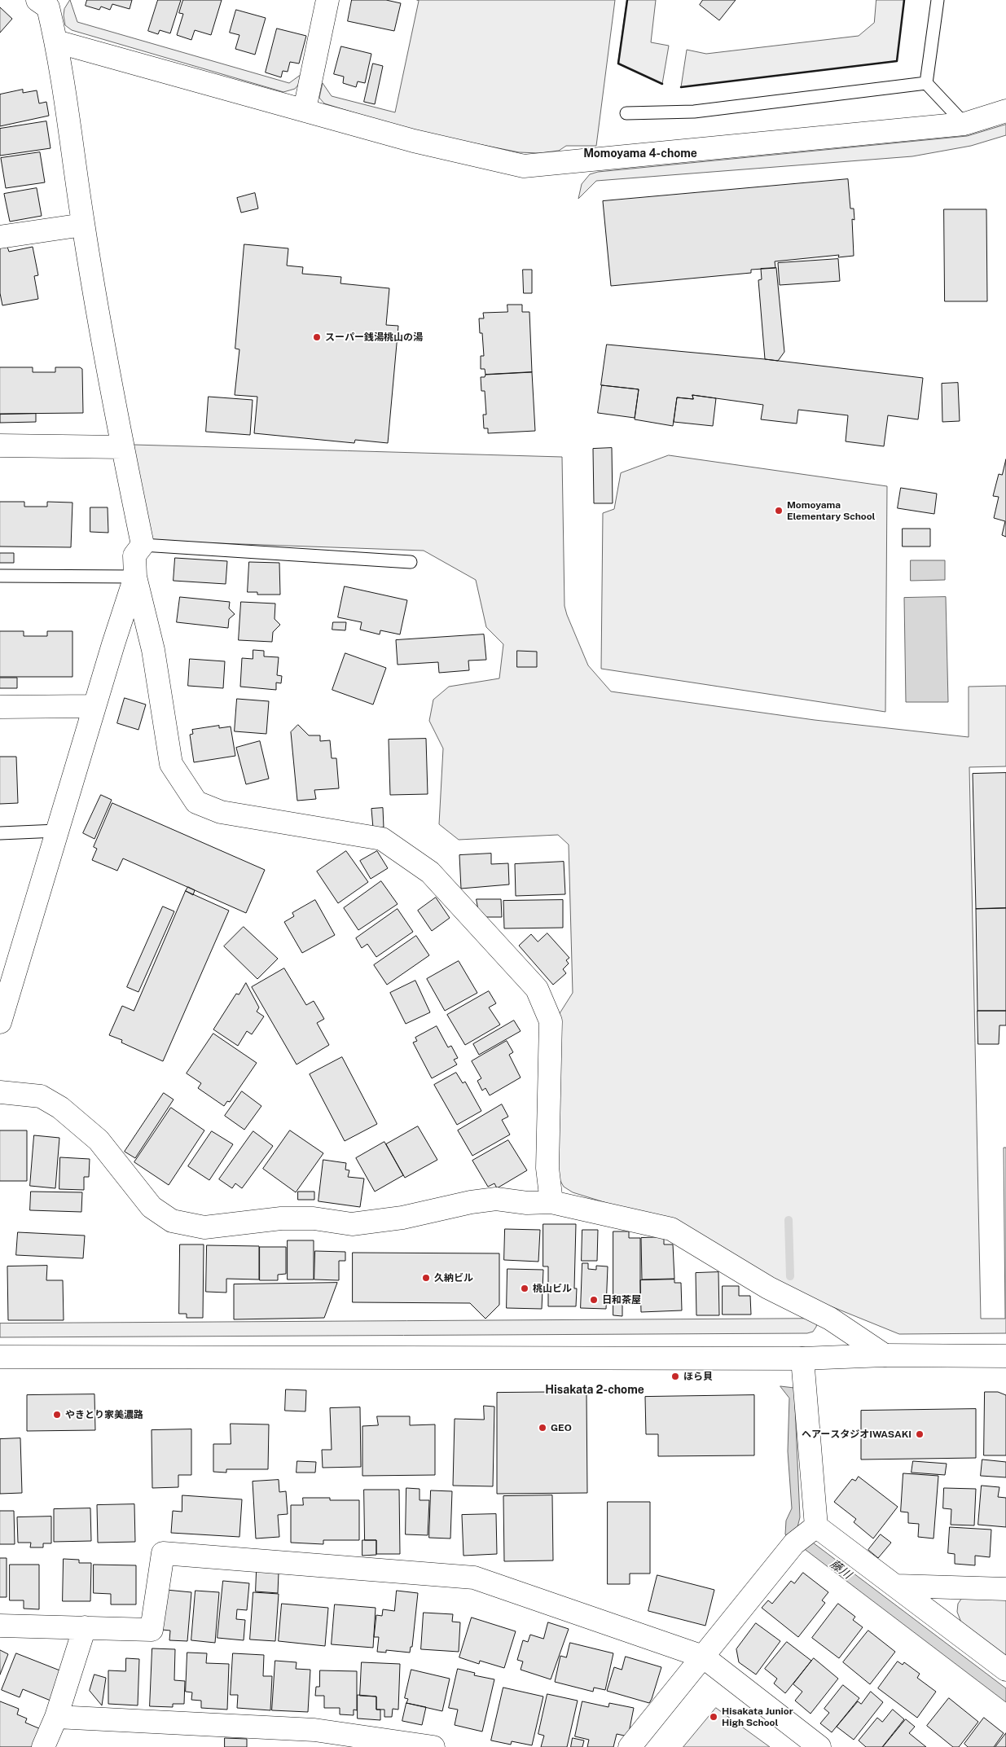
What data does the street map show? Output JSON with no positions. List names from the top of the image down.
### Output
{
  "districts": ["Momoyama 4-chome", "Hisakata 2-chome"],
  "water": ["藤川"],
  "places": [
    "スーパー銭湯桃山の湯",
    "Momoyama Elementary School",
    "久納ビル",
    "桃山ビル",
    "日和茶屋",
    "ほら貝",
    "やきとり家美濃路",
    "GEO",
    "ヘアースタジオIWASAKI",
    "Hisakata Junior High School"
  ]
}
